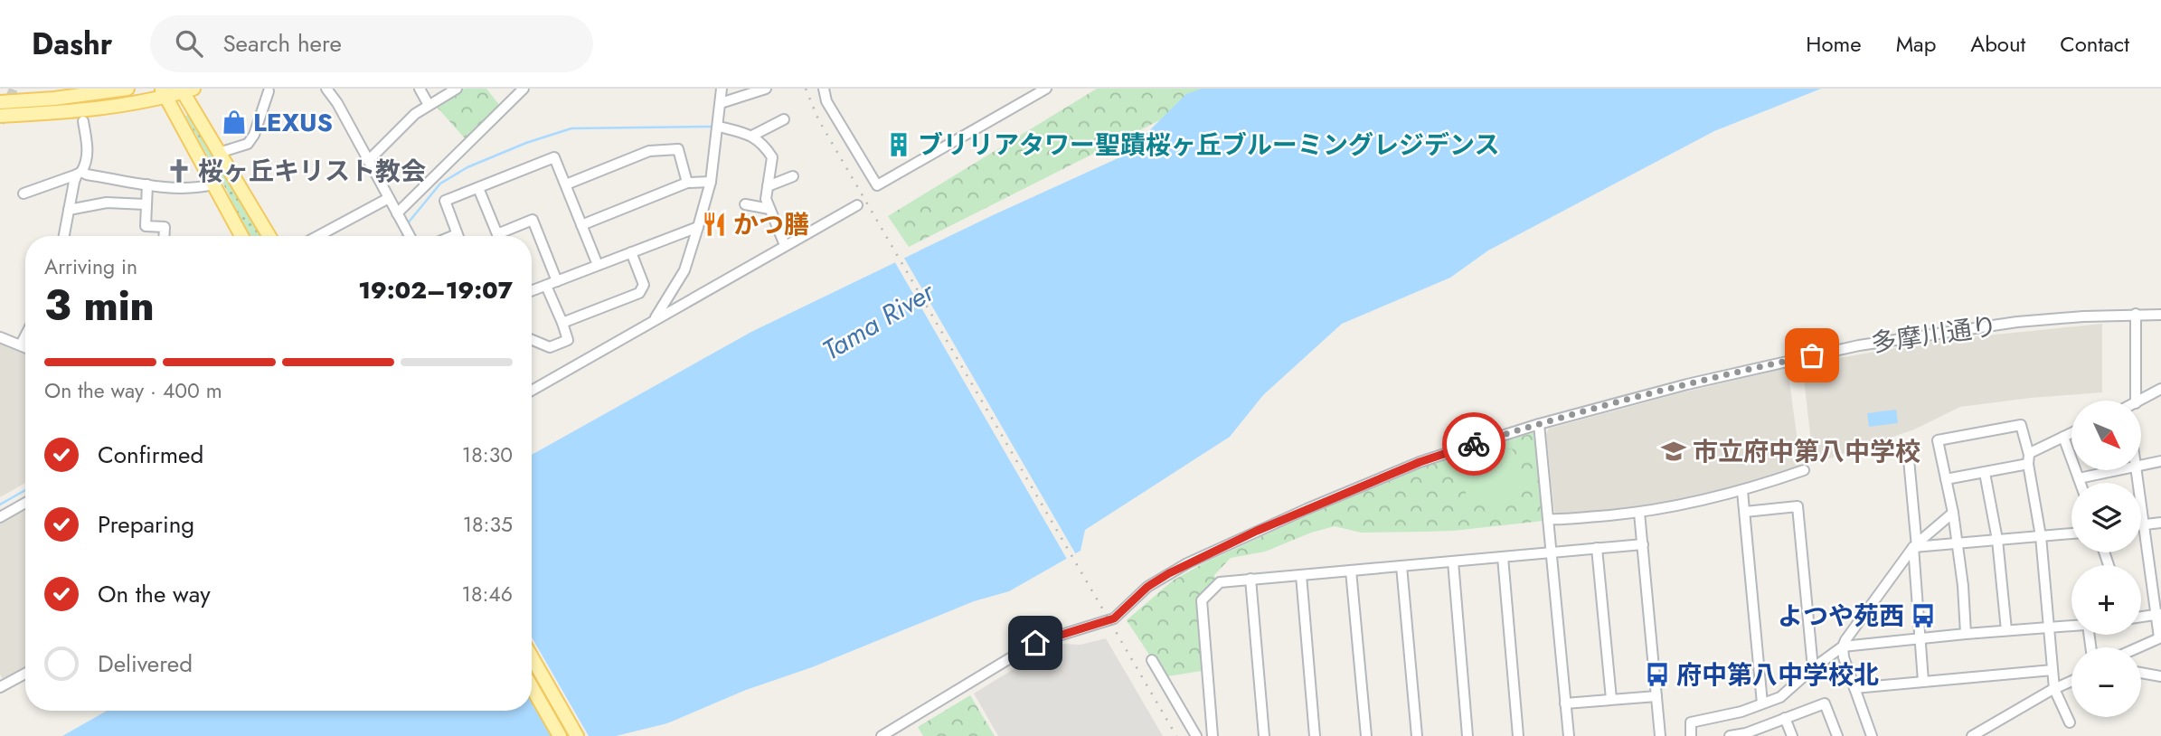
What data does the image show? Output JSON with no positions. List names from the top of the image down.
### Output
{
  "streets": {
    "street": ["多摩川通り"]
  },
  "water": ["Tama River"],
  "places": {
    "shop": ["LEXUS"],
    "building": ["ブリリアタワー聖蹟桜ヶ丘ブルーミングレジデンス"],
    "church": ["桜ヶ丘キリスト教会"],
    "restaurant": ["かつ膳"],
    "school or university": ["市立府中第八中学校"],
    "bus stop": ["よつや苑西", "府中第八中学校北"]
  },
  "north": "bottom right",
  "page": {
    "header": "Dashr",
    "search": "Search here",
    "nav": [
      "Home",
      "Map",
      "About",
      "Contact"
    ],
    "heading": ["3 min", "Arriving in", "19:02–19:07"],
    "bar": "On the way · 400 m",
    "map_buttons": ["+", "−"],
    "list": [
      ["Confirmed", "18:30"],
      ["Preparing", "18:35"],
      ["On the way", "18:46"],
      "Delivered"
    ]
  }
}
